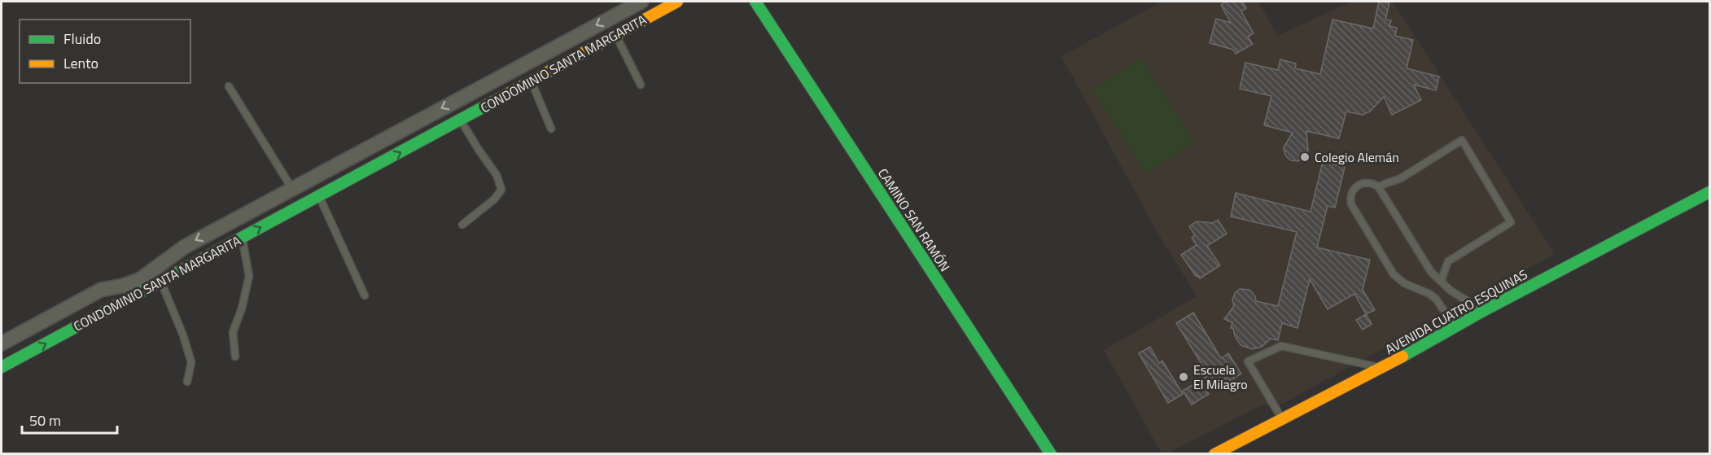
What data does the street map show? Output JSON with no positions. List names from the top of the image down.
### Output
{
  "streets": {
    "main road": ["CONDOMINIO SANTA MARGARITA", "CAMINO SAN RAMÓN", "AVENIDA CUATRO ESQUINAS"]
  },
  "places": ["Colegio Alemán", "Escuela El Milagro"],
  "legend": ["Fluido", "Lento"],
  "scale_bar": "50 m"
}
